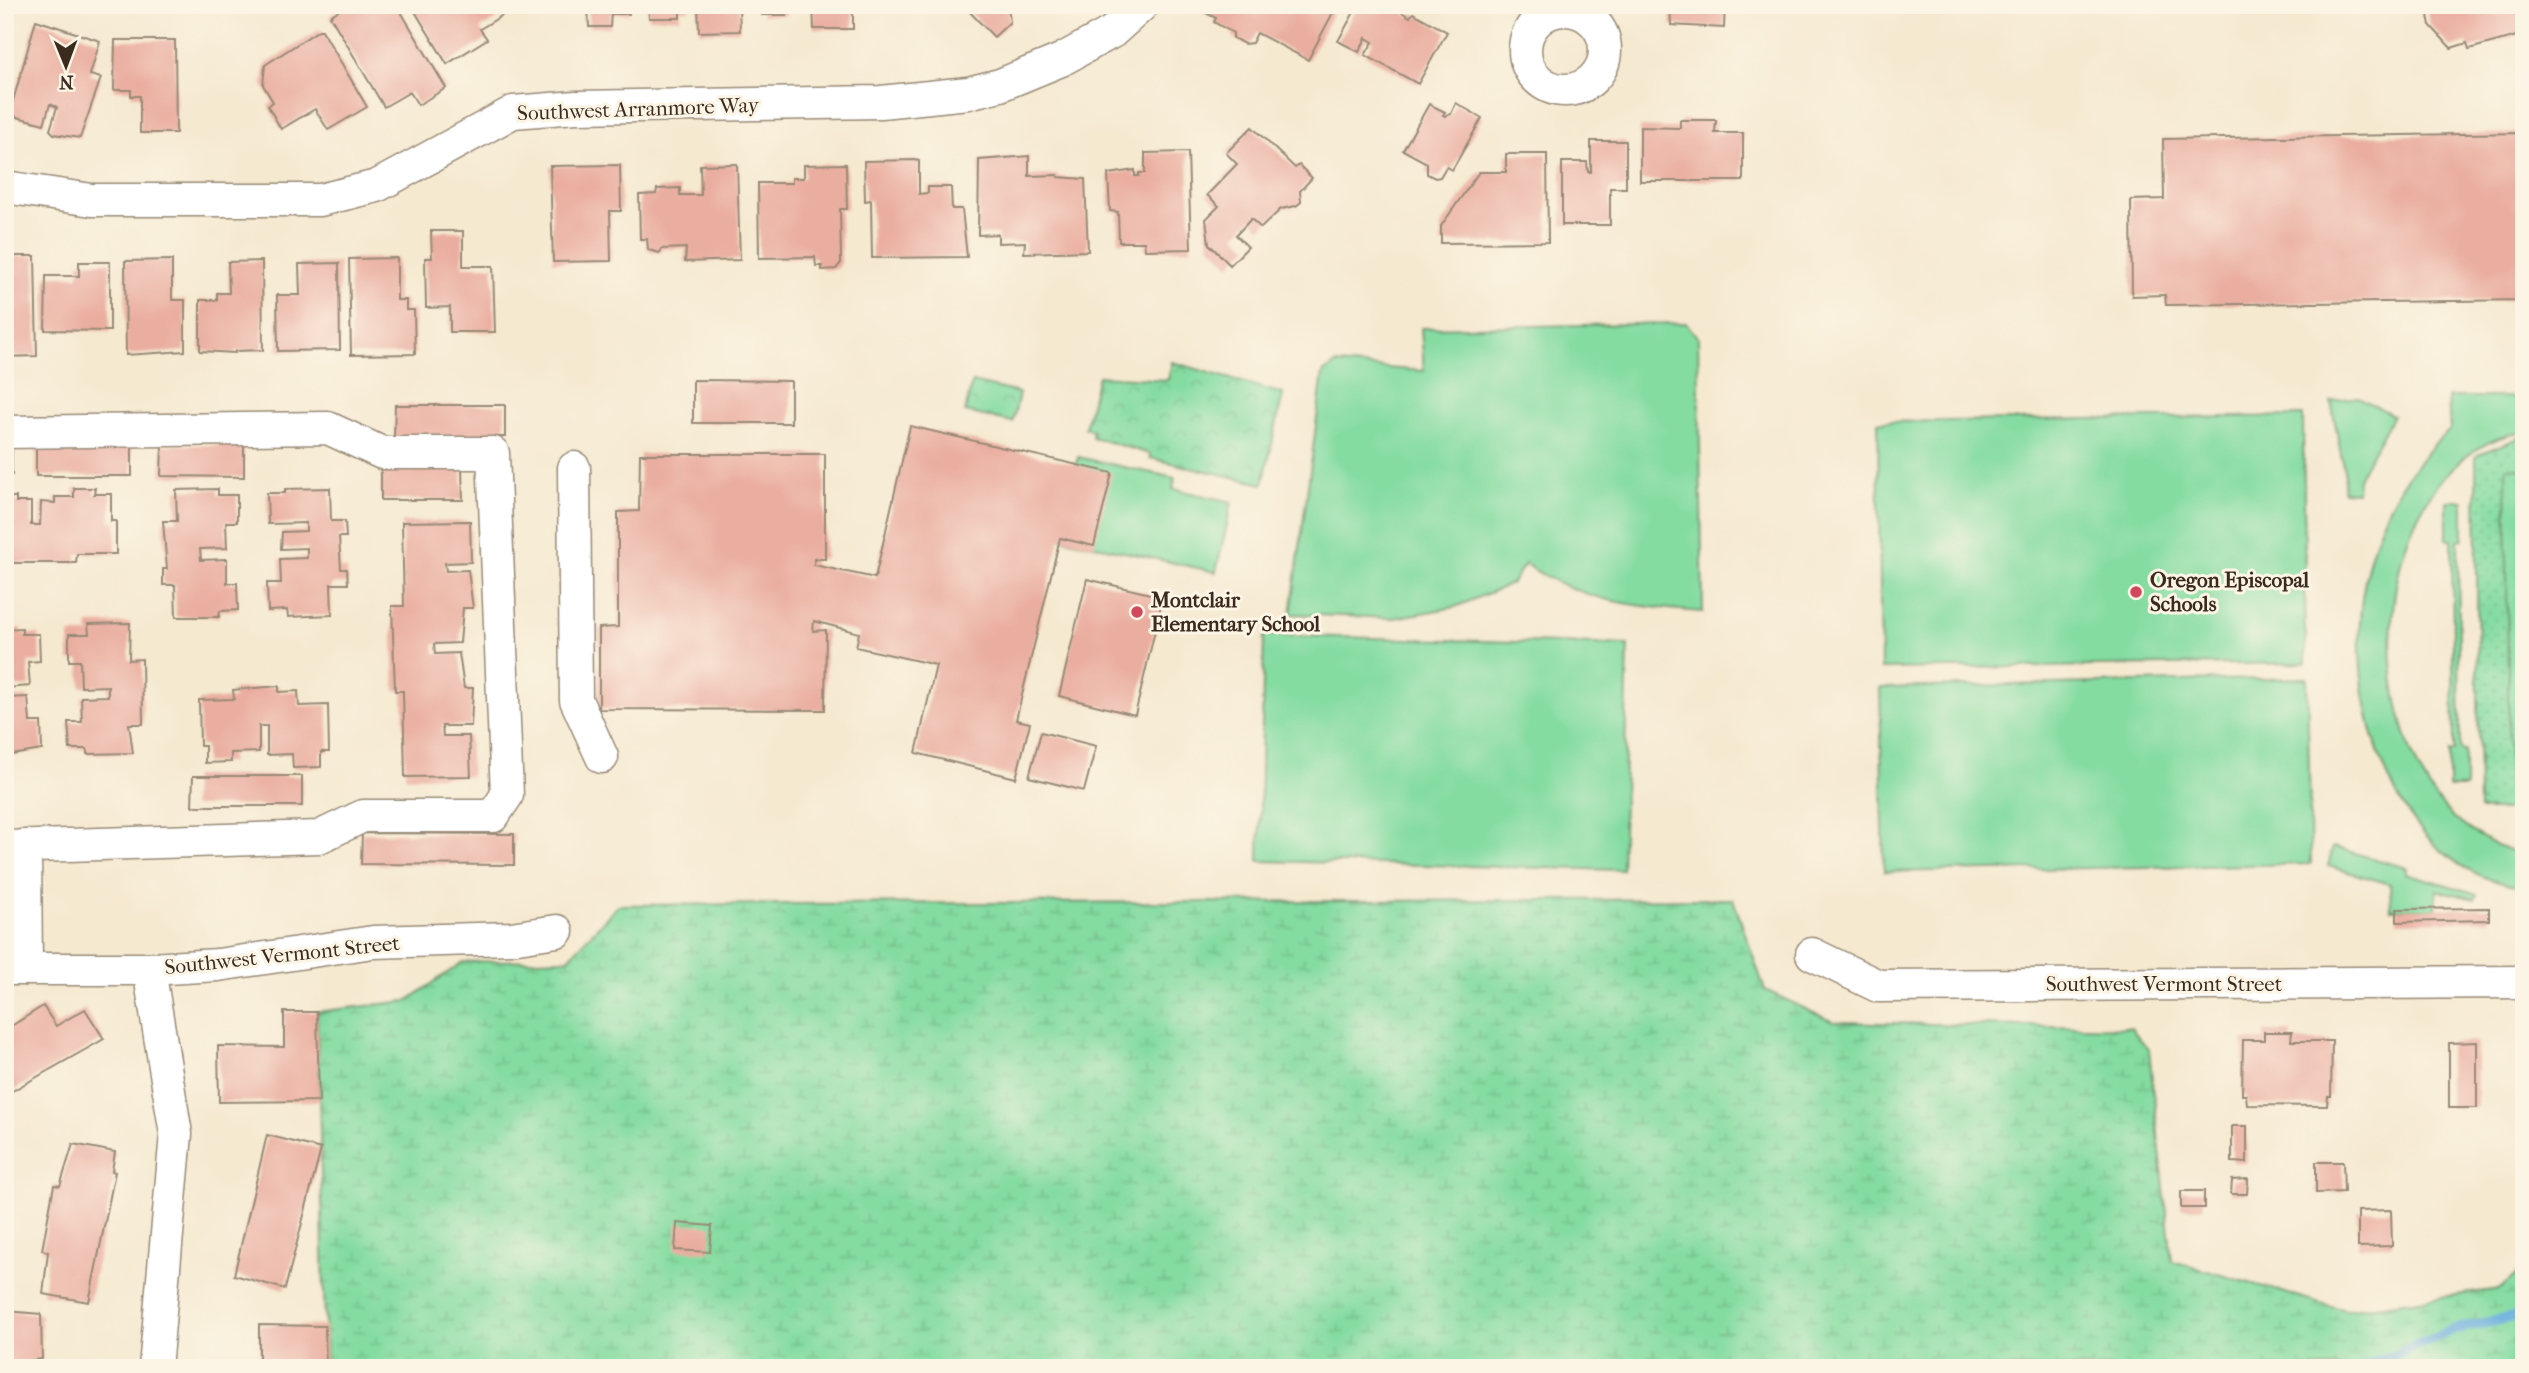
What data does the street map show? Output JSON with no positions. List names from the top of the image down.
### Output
{
  "streets": {
    "street": ["Southwest Arranmore Way", "Southwest Vermont Street"]
  },
  "places": ["Oregon Episcopal Schools", "Montclair Elementary School"],
  "north": "bottom"
}
